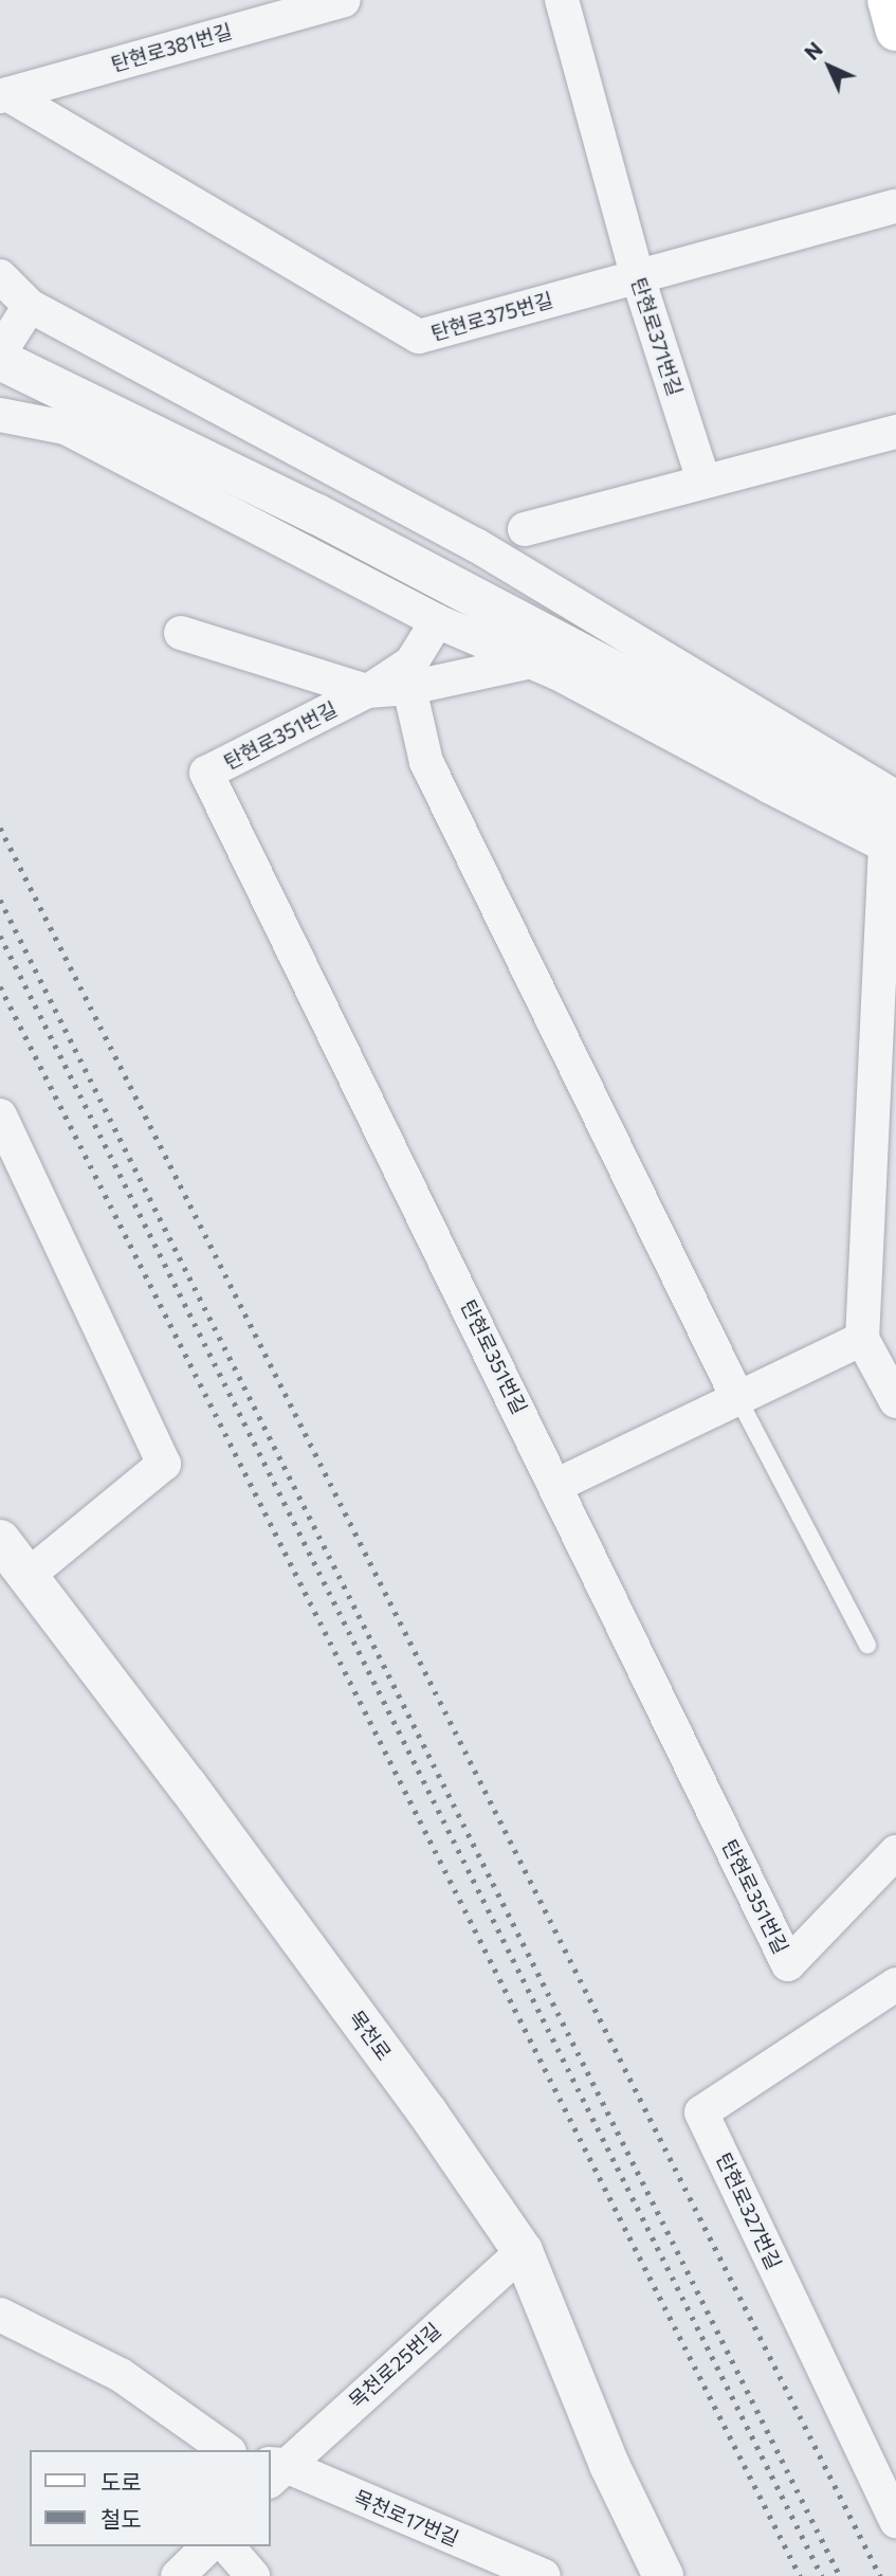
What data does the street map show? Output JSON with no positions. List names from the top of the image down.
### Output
{
  "streets": {
    "street": [
      "탄현로381번길",
      "탄현로375번길",
      "탄현로371번길",
      "탄현로351번길",
      "목천로",
      "탄현로327번길",
      "목천로25번길",
      "목천로17번길"
    ]
  },
  "crossings": [
    ["탄현로381번길", "탄현로375번길"],
    ["탄현로375번길", "탄현로371번길"],
    ["목천로", "목천로25번길"],
    ["목천로25번길", "목천로17번길"]
  ],
  "legend": ["도로", "철도"],
  "north": "top left"
}
